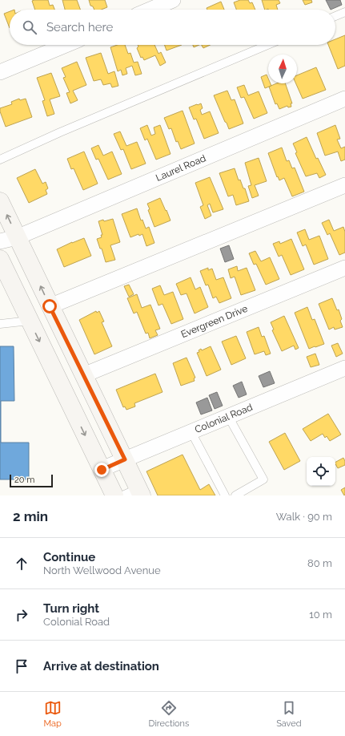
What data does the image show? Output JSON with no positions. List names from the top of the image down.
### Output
{
  "streets": {
    "street": ["Laurel Road", "Evergreen Drive", "Colonial Road"]
  },
  "scale_bar": "20 m",
  "north": "top",
  "page": {
    "search": "Search here",
    "scale": "20 m",
    "heading": ["2 min", "Walk · 90 m"],
    "list": [
      ["Continue", "North Wellwood Avenue", "80 m"],
      ["Turn right", "Colonial Road", "10 m"],
      "Arrive at destination"
    ],
    "nav": ["Map", "Directions", "Saved"]
  }
}
